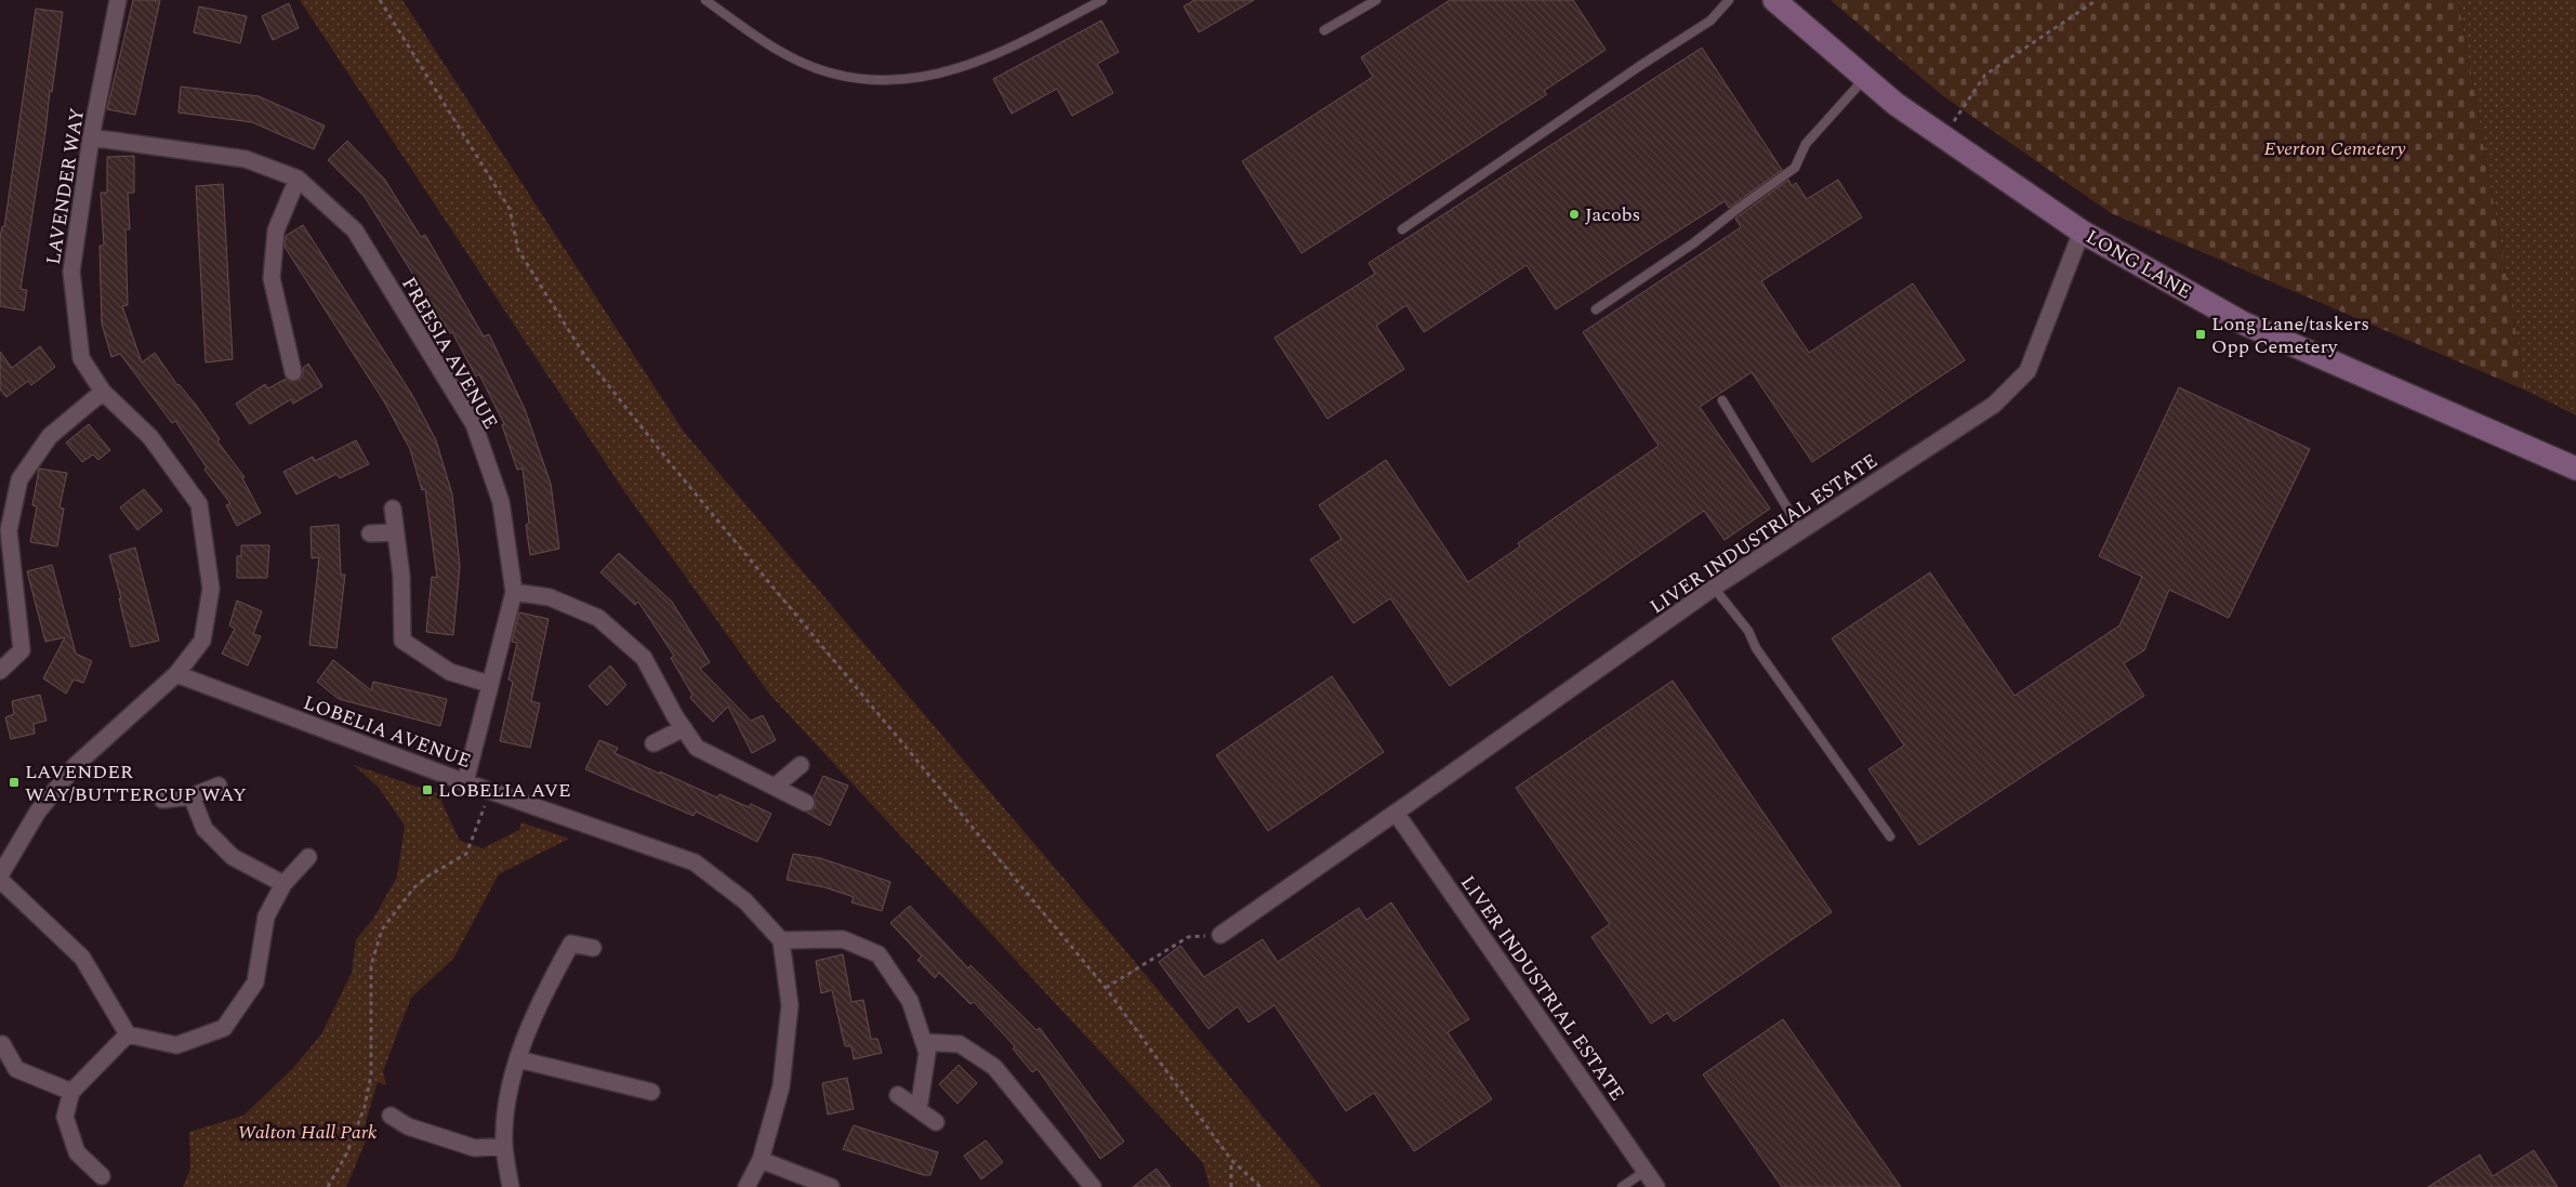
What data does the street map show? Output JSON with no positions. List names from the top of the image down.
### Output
{
  "streets": {
    "main road": ["LONG LANE"],
    "street": [
      "LAVENDER WAY",
      "FREESIA AVENUE",
      "LIVER INDUSTRIAL ESTATE",
      "LOBELIA AVENUE"
    ]
  },
  "crossings": [
    ["LAVENDER WAY", "FREESIA AVENUE"],
    ["LAVENDER WAY", "LOBELIA AVENUE"],
    ["LONG LANE", "LIVER INDUSTRIAL ESTATE"],
    ["FREESIA AVENUE", "LOBELIA AVENUE"]
  ],
  "parks": ["Everton Cemetery", "Walton Hall Park"],
  "places": {
    "other": ["Jacobs"],
    "transit": ["Long Lane/taskers Opp Cemetery", "LAVENDER WAY/BUTTERCUP WAY", "LOBELIA AVE"]
  }
}
